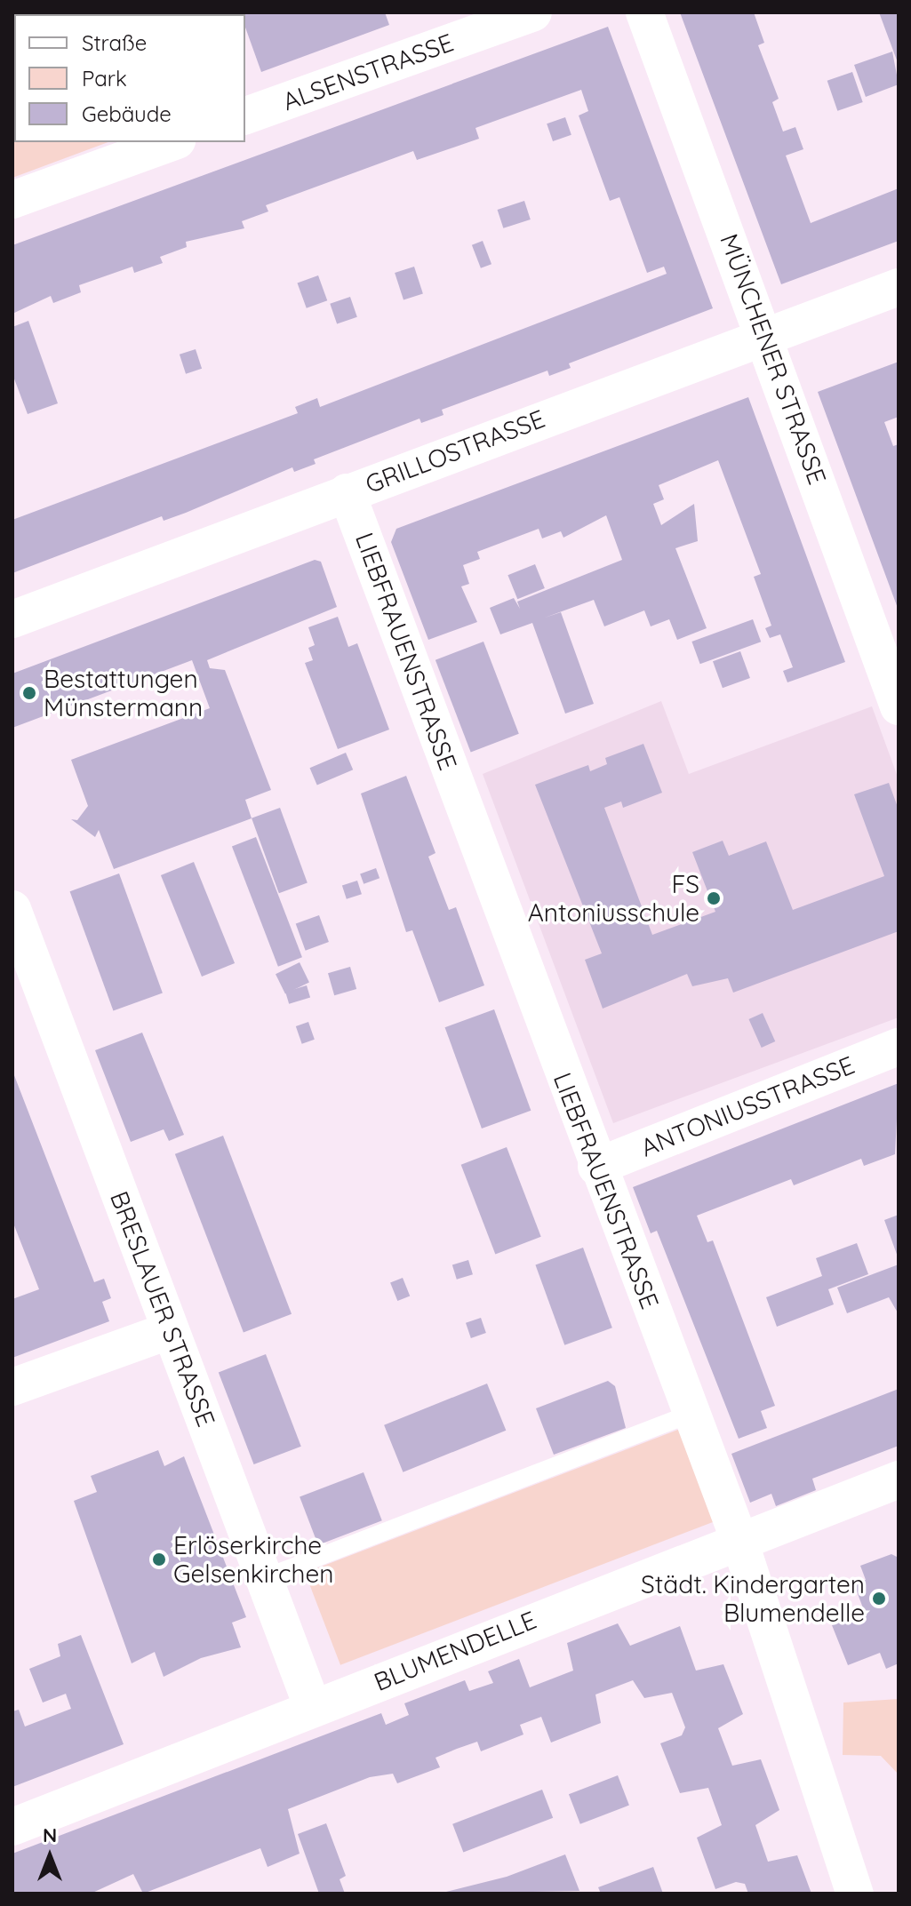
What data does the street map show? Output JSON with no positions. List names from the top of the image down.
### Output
{
  "streets": {
    "street": [
      "ALSENSTRASSE",
      "MÜNCHENER STRASSE",
      "GRILLOSTRASSE",
      "LIEBFRAUENSTRASSE",
      "ANTONIUSSTRASSE",
      "BRESLAUER STRASSE",
      "BLUMENDELLE"
    ]
  },
  "crossings": [
    ["MÜNCHENER STRASSE", "GRILLOSTRASSE"],
    ["GRILLOSTRASSE", "LIEBFRAUENSTRASSE"],
    ["LIEBFRAUENSTRASSE", "ANTONIUSSTRASSE"],
    ["LIEBFRAUENSTRASSE", "BLUMENDELLE"],
    ["BRESLAUER STRASSE", "BLUMENDELLE"]
  ],
  "places": [
    "Bestattungen Münstermann",
    "FS Antoniusschule",
    "Erlöserkirche Gelsenkirchen",
    "Städt. Kindergarten Blumendelle"
  ],
  "legend": ["Straße", "Park", "Gebäude"],
  "north": "top"
}
